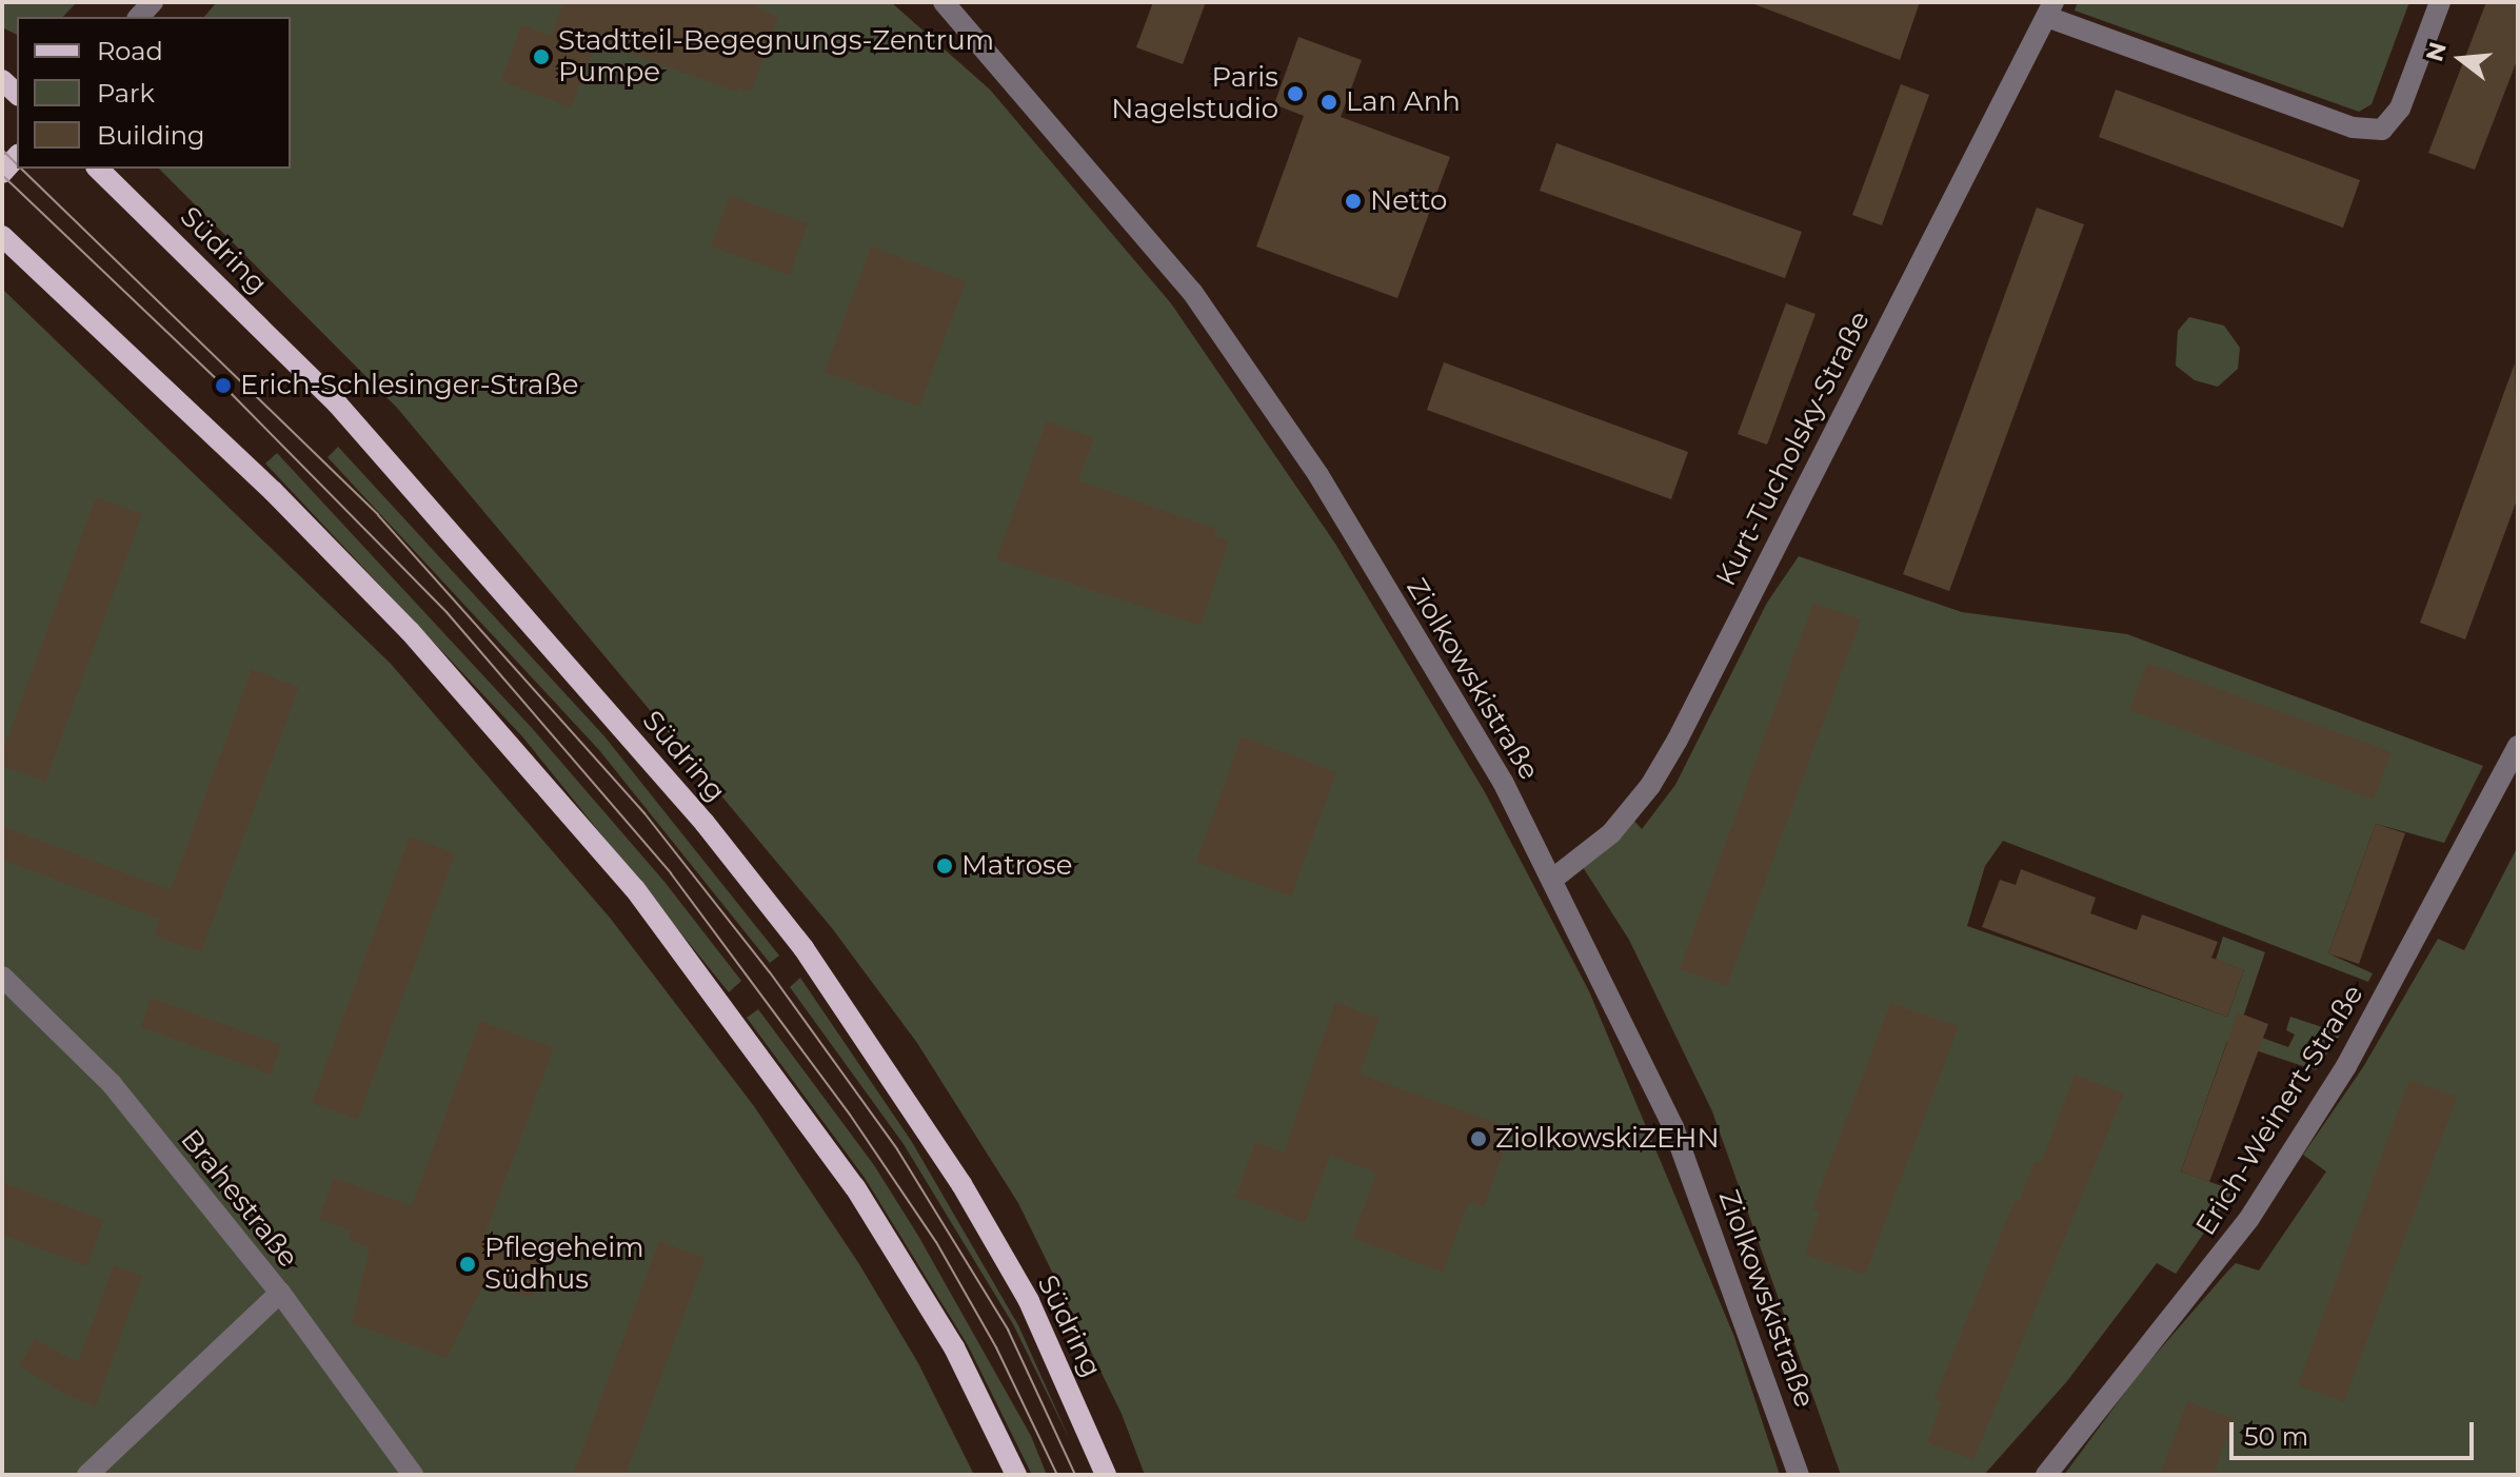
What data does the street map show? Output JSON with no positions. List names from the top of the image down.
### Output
{
  "streets": {
    "main road": ["Südring"],
    "street": [
      "Kurt-Tucholsky-Straße",
      "Ziolkowskistraße",
      "Erich-Weinert-Straße",
      "Brahestraße"
    ]
  },
  "crossings": [
    ["Kurt-Tucholsky-Straße", "Ziolkowskistraße"]
  ],
  "places": [
    "Stadtteil-Begegnungs-Zentrum Pumpe",
    "Paris Nagelstudio",
    "Lan Anh",
    "Netto",
    "Erich-Schlesinger-Straße",
    "Matrose",
    "ZiolkowskiZEHN",
    "Pflegeheim Südhus"
  ],
  "legend": ["Road", "Park", "Building"],
  "scale_bar": "50 m",
  "north": "left"
}
